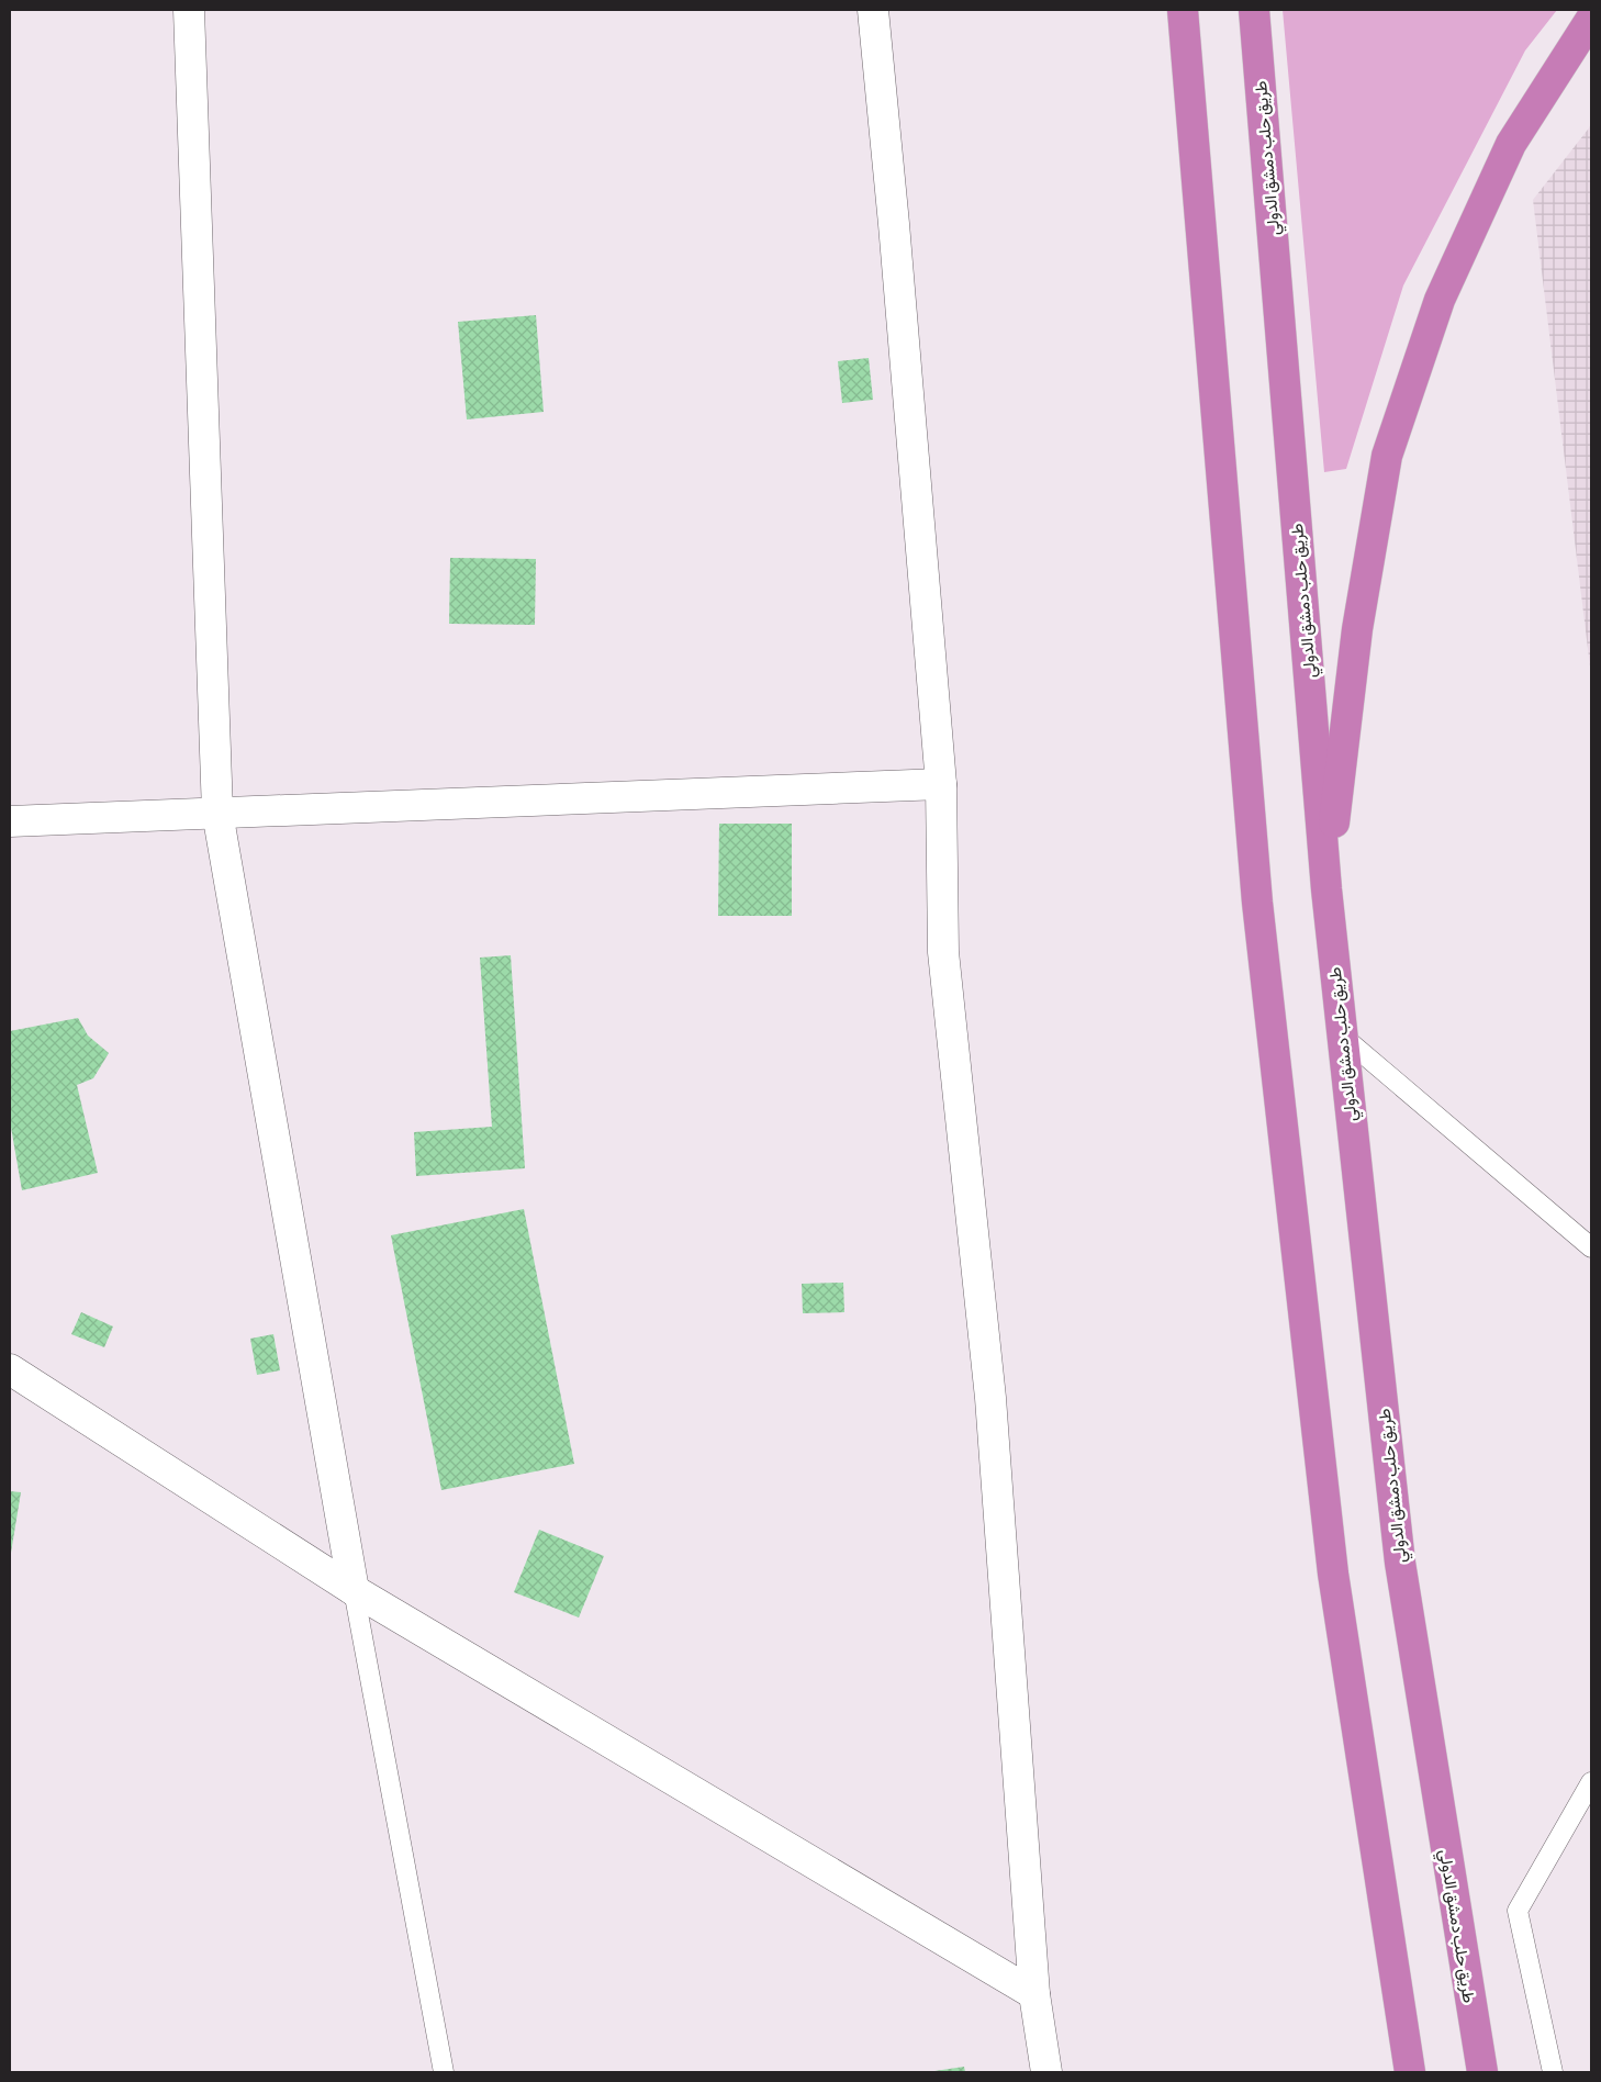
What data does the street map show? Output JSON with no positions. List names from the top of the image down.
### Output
{
  "streets": {
    "highway": ["طريق حلب دمشق الدولي"]
  }
}
